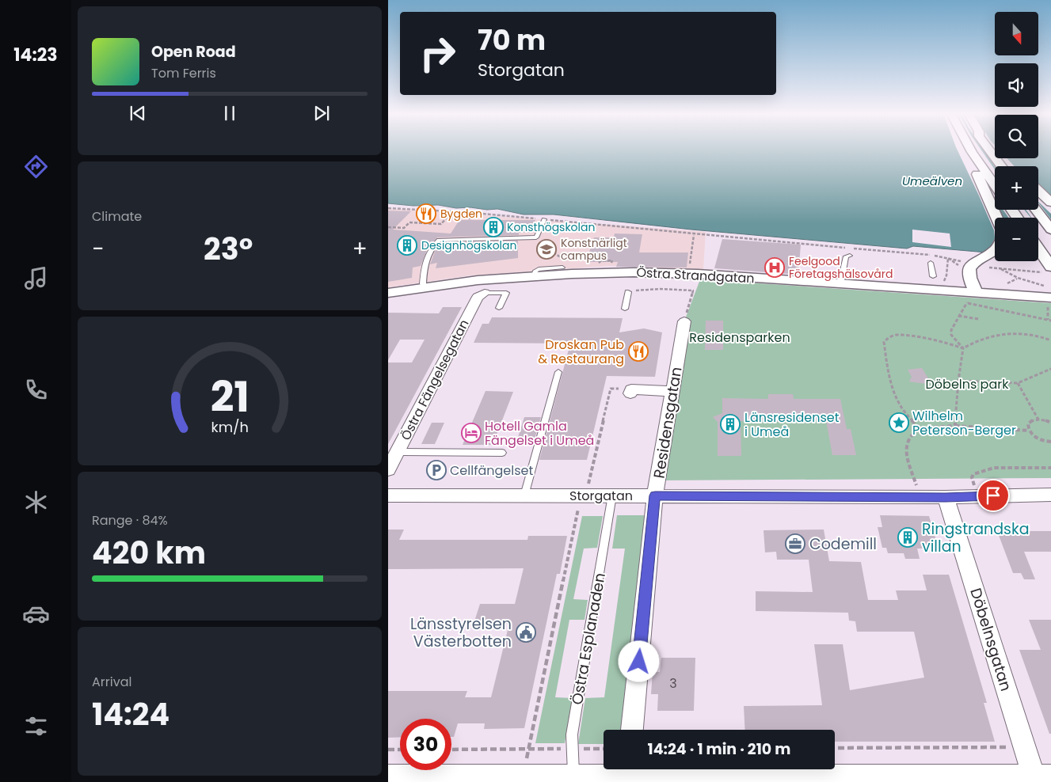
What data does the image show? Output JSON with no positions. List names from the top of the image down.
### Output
{
  "streets": {
    "street": [
      "Östra Strandgatan",
      "Östra Fängelsegatan",
      "Residensgatan",
      "Storgatan",
      "Döbelnsgatan"
    ],
    "lane": ["Östra Esplanaden"]
  },
  "crossings": [
    ["Residensgatan", "Storgatan"],
    ["Storgatan", "Östra Esplanaden"],
    ["Storgatan", "Döbelnsgatan"]
  ],
  "water": ["Umeälven"],
  "parks": ["Residensparken", "Döbelns park"],
  "places": {
    "restaurant": ["Bygden", "Droskan Pub & Restaurang"],
    "building": [
      "Konsthögskolan",
      "Designhögskolan",
      "Länsresidenset i Umeå",
      "Ringstrandska villan"
    ],
    "school or university": ["Konstnärligt campus"],
    "hospital": ["Feelgood Företagshälsovård"],
    "place": ["Wilhelm Peterson-Berger"],
    "hotel": ["Hotell Gamla Fängelset i Umeå"],
    "parking": ["Cellfängelset"],
    "office": ["Codemill"],
    "public building": ["Länsstyrelsen Västerbotten"]
  },
  "house_numbers": ["3"],
  "north": "bottom",
  "page": {
    "tabs": "14:23",
    "map_buttons": ["+", "−"],
    "turn": ["70 m", "Storgatan"],
    "song": ["Open Road", "Tom Ferris"],
    "tile": [
      "Climate",
      ["Range · 84%", "420 km"],
      ["Arrival", "14:24"]
    ],
    "heat": ["−", "23°", "+"],
    "limit": "30",
    "trip": "14:24 · 1 min · 210 m",
    "gauge": ["21", "km/h"]
  }
}
